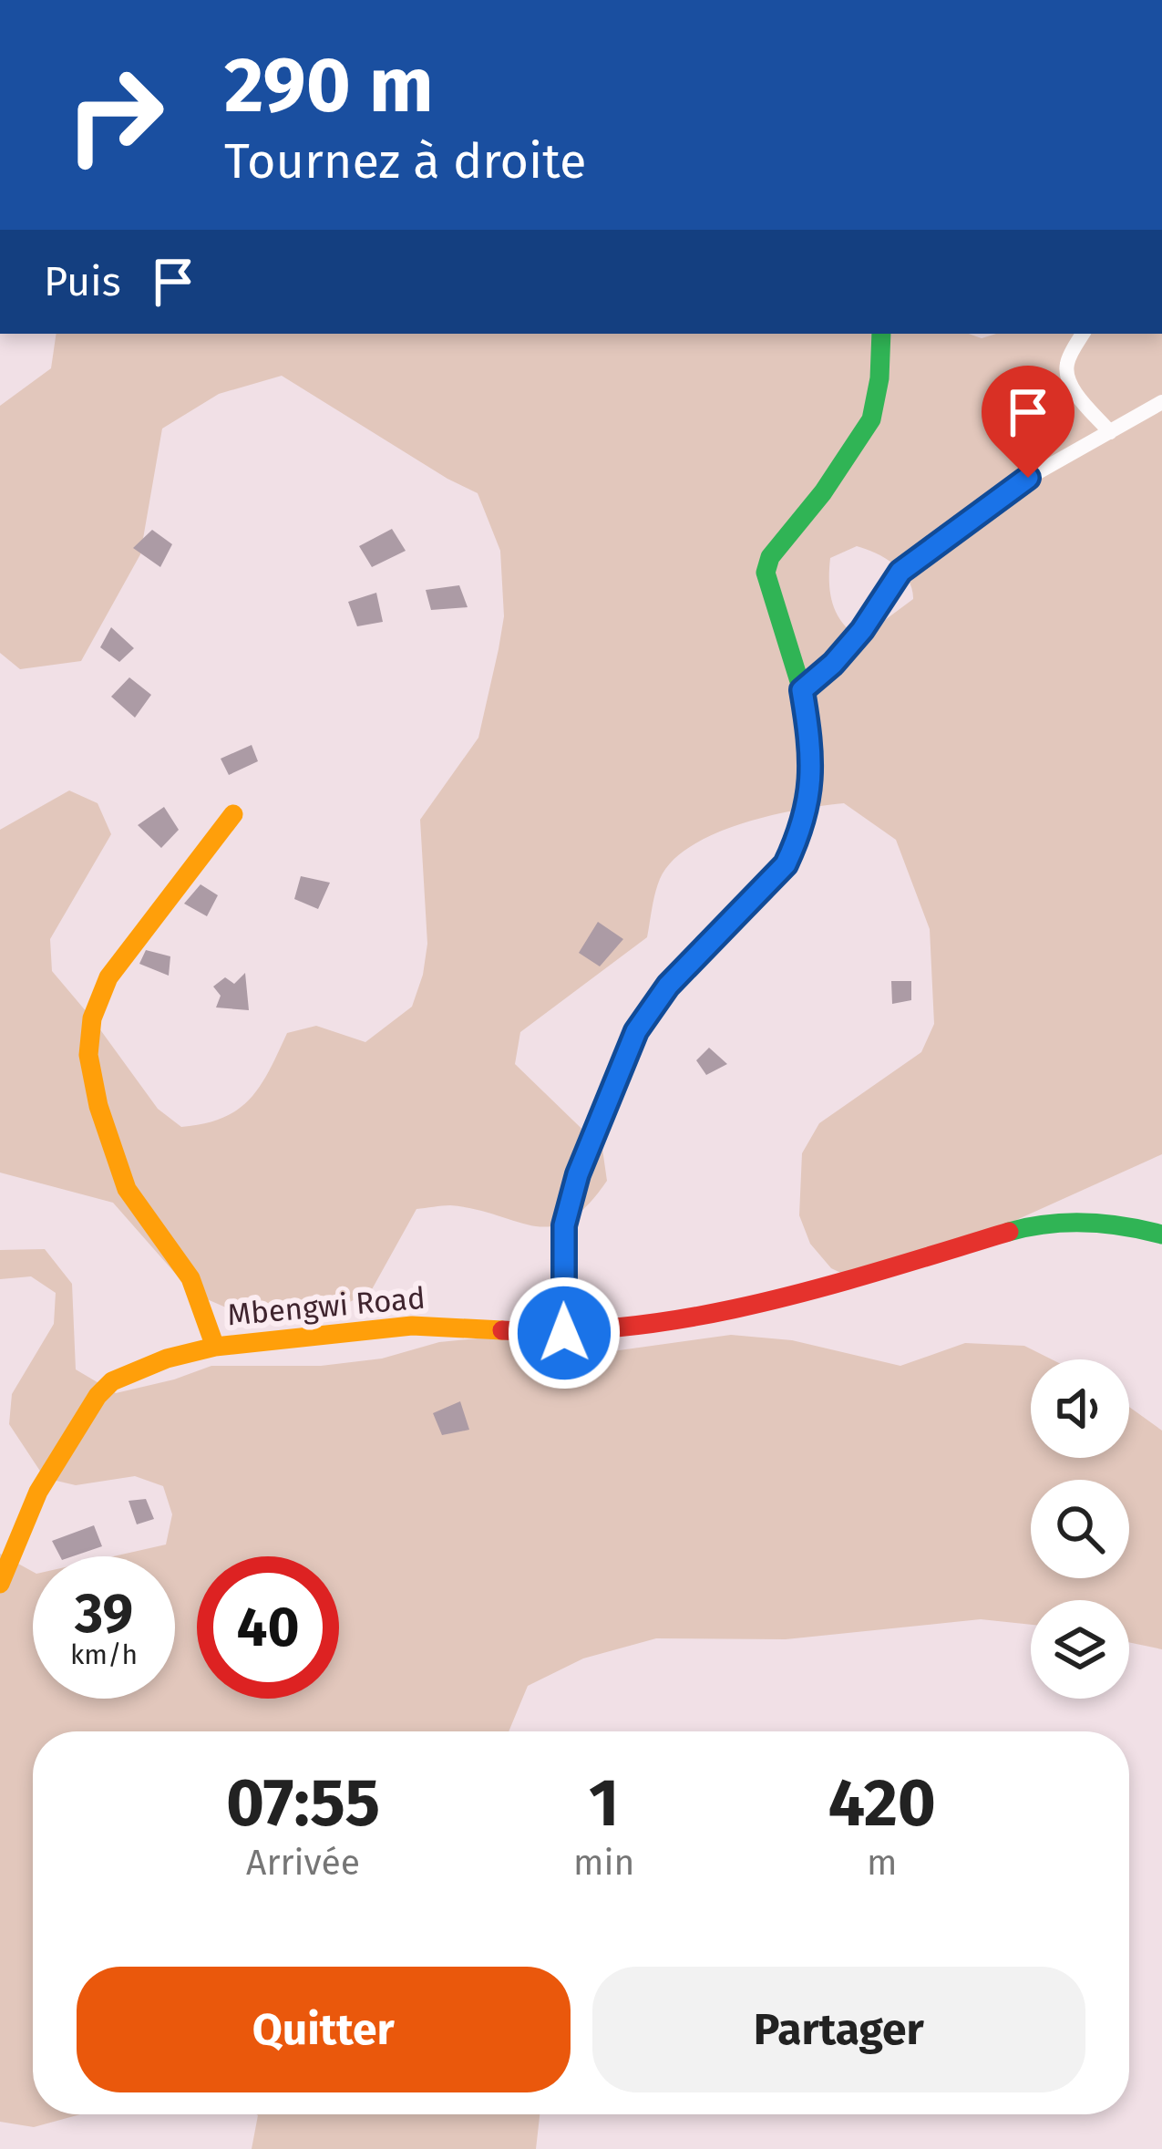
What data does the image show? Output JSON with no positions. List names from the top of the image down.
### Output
{
  "streets": {
    "street": ["Mbengwi Road"]
  },
  "page": {
    "turn": ["290 m", "Tournez à droite"],
    "then": "Puis",
    "speed": "39 km/h",
    "limit": "40",
    "eta": [
      "07:55",
      "Arrivée",
      "1",
      "min",
      "420",
      "m"
    ],
    "buttons": ["Quitter", "Partager"]
  }
}
